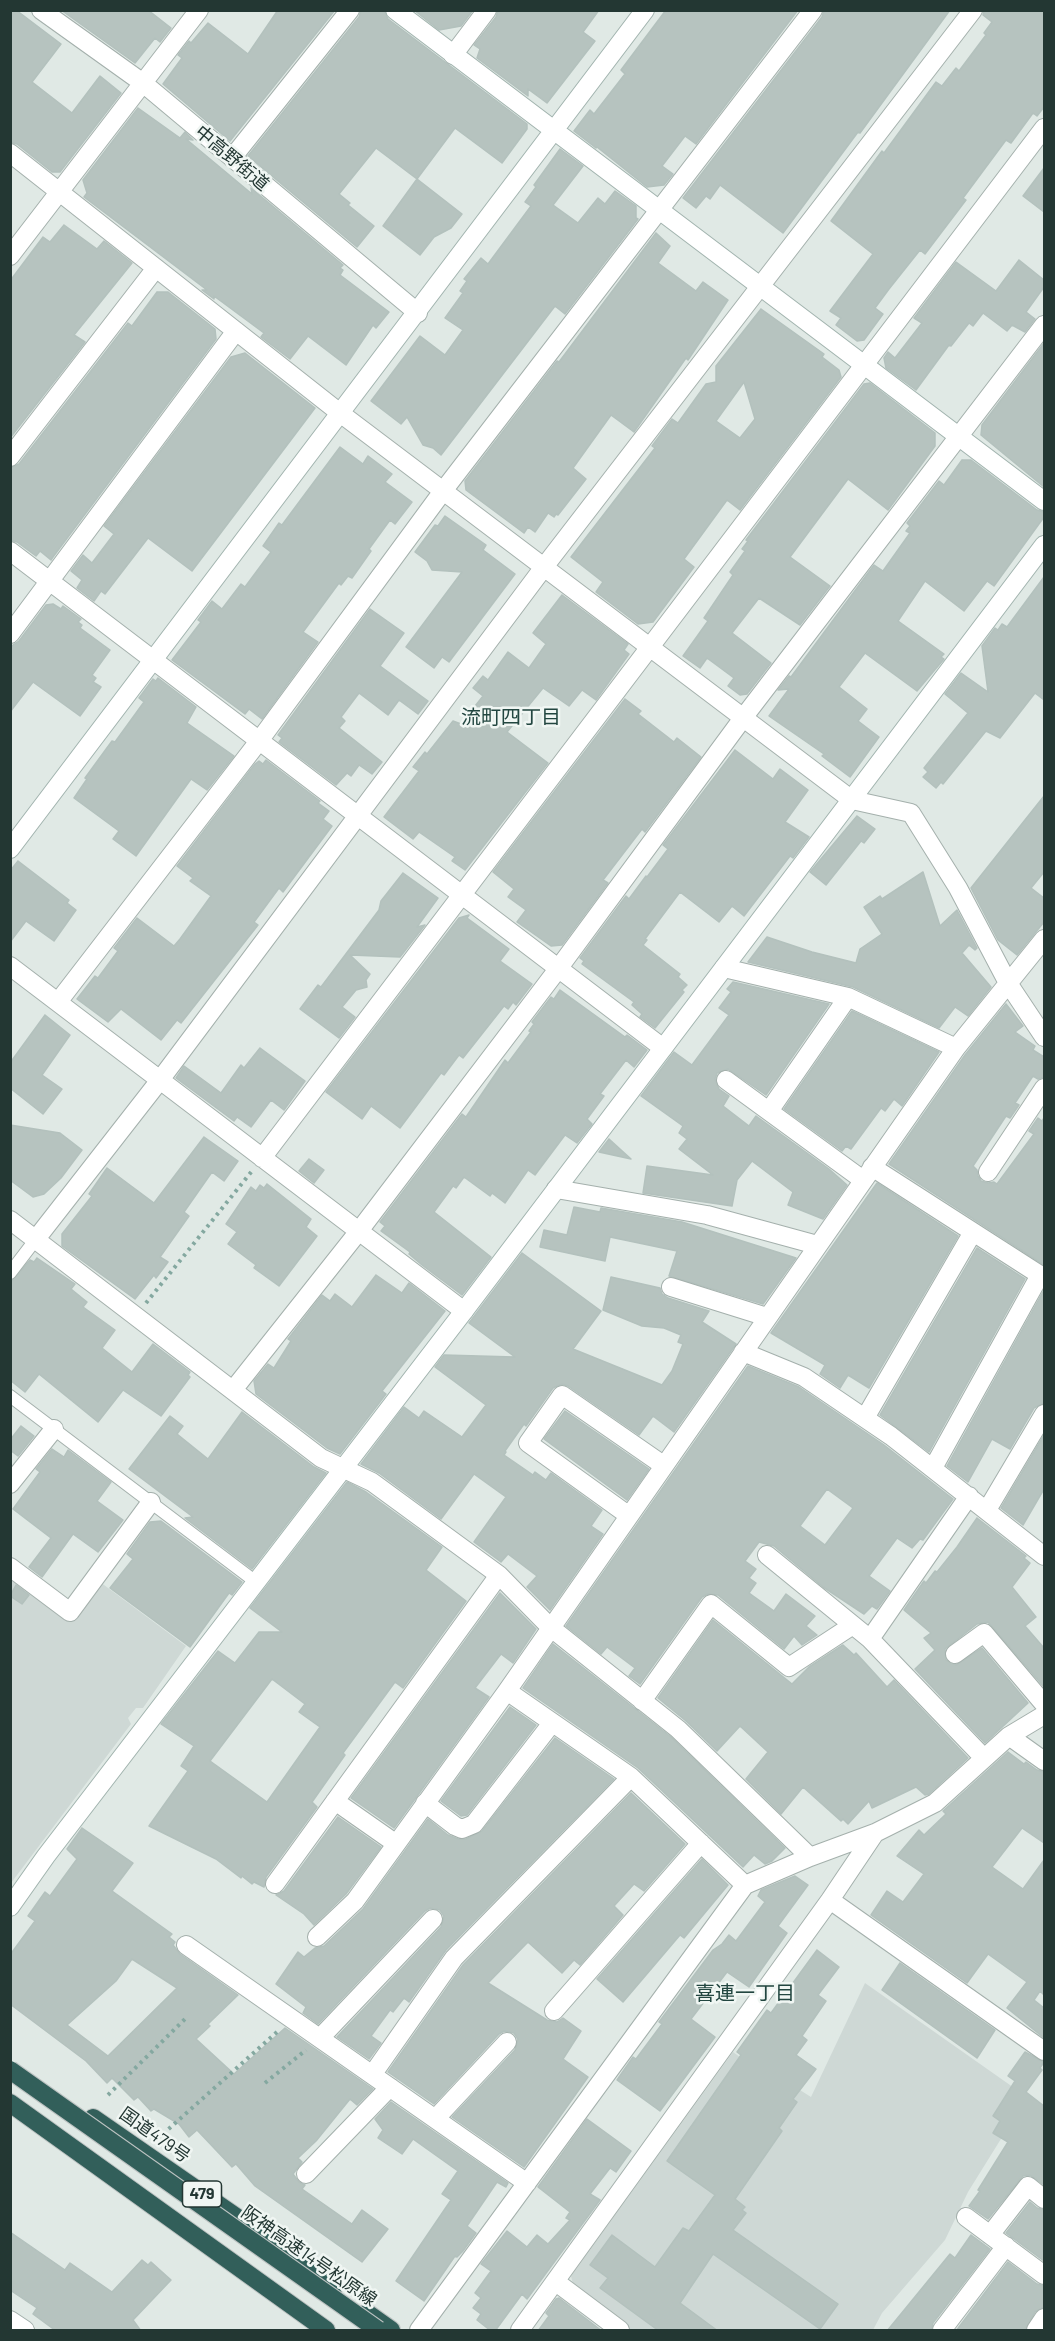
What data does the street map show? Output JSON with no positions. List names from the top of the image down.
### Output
{
  "streets": {
    "highway": ["国道479号", "479", "阪神高速14号松原線"],
    "street": ["中高野街道"]
  },
  "districts": ["流町四丁目", "喜連一丁目"]
}
